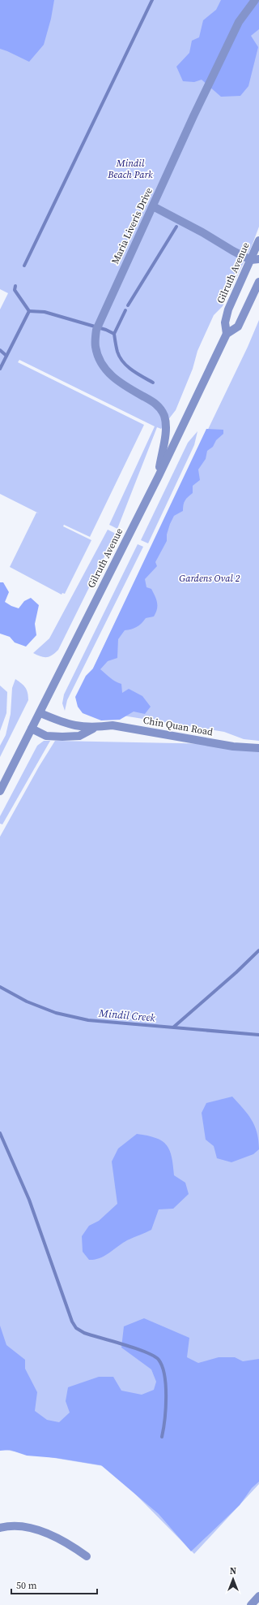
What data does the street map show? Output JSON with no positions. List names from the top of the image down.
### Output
{
  "streets": {
    "street": ["Maria Liveris Drive", "Gilruth Avenue", "Chin Quan Road"]
  },
  "crossings": [
    ["Maria Liveris Drive", "Gilruth Avenue"],
    ["Gilruth Avenue", "Chin Quan Road"]
  ],
  "water": ["Mindil Creek"],
  "parks": ["Mindil Beach Park", "Gardens Oval 2"],
  "scale_bar": "50 m",
  "north": "top"
}
